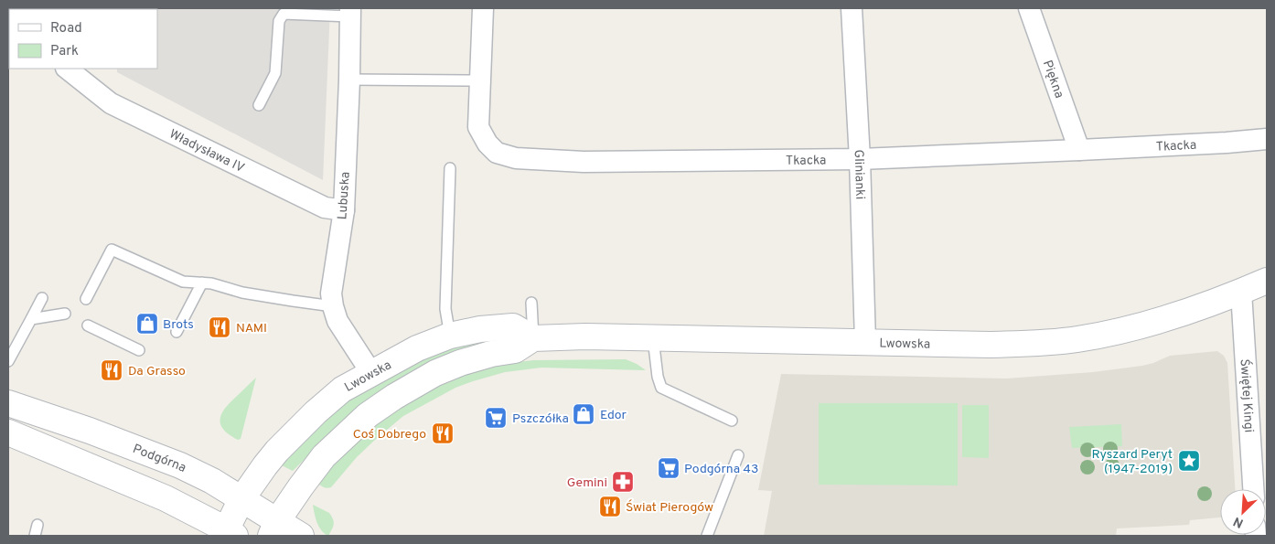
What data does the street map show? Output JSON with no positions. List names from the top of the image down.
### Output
{
  "streets": {
    "street": [
      "Piękna",
      "Tkacka",
      "Władysława IV",
      "Glinianki",
      "Lubuska",
      "Lwowska",
      "Świętej Kingi",
      "Podgórna"
    ]
  },
  "crossings": [
    ["Piękna", "Tkacka"],
    ["Tkacka", "Glinianki"],
    ["Władysława IV", "Lubuska"],
    ["Glinianki", "Lwowska"],
    ["Lubuska", "Lwowska"],
    ["Lwowska", "Świętej Kingi"],
    ["Lwowska", "Podgórna"]
  ],
  "places": {
    "shop": ["Brots", "Edor"],
    "restaurant": [
      "NAMI",
      "Da Grasso",
      "Coś Dobrego",
      "Świat Pierogów"
    ],
    "supermarket": ["Pszczółka", "Podgórna 43"],
    "place": ["Ryszard Peryt (1947-2019)"],
    "pharmacy": ["Gemini"]
  },
  "legend": ["Road", "Park"],
  "north": "bottom left"
}
